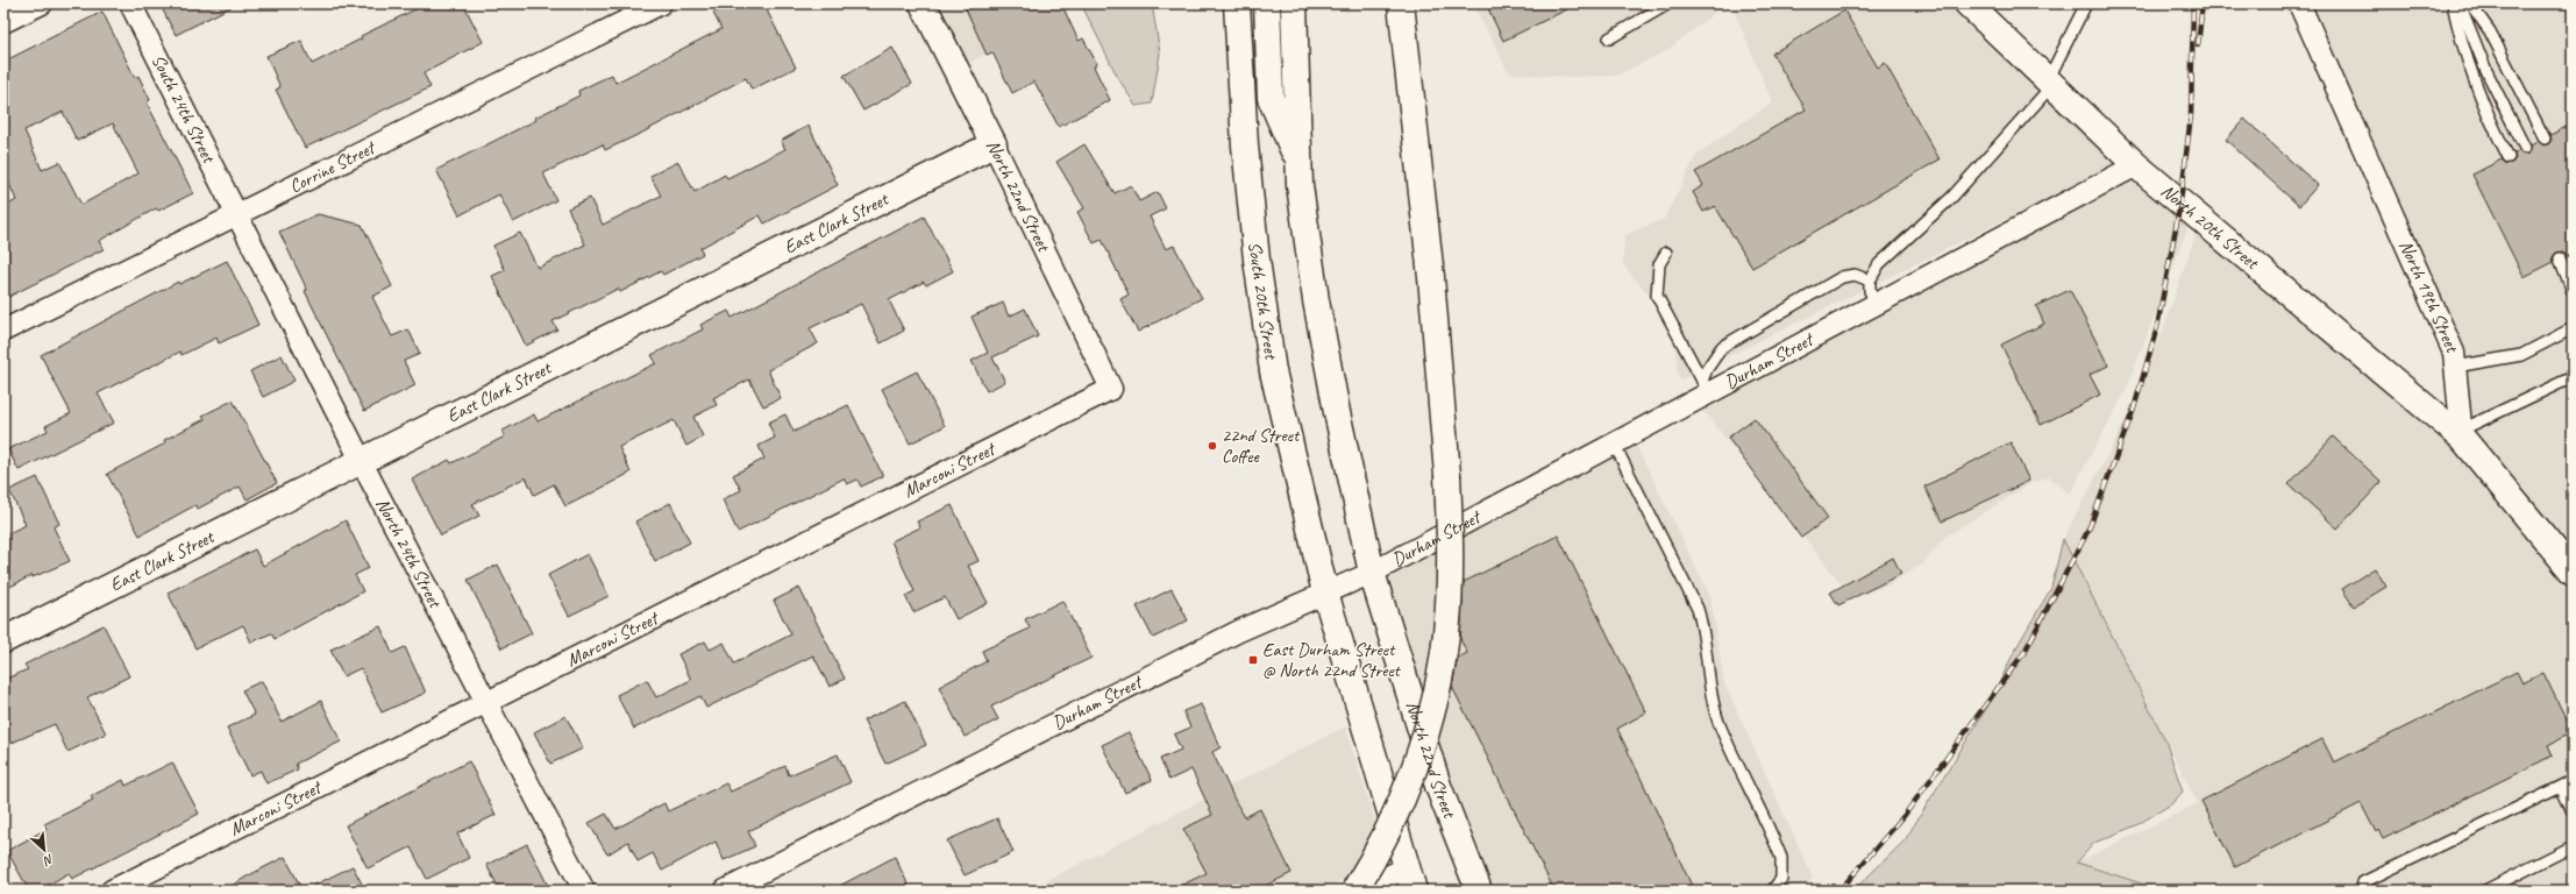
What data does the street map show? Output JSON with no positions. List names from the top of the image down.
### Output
{
  "streets": {
    "main road": [
      "North 22nd Street",
      "East Clark Street",
      "North 20th Street",
      "South 20th Street"
    ],
    "street": [
      "South 24th Street",
      "Corrine Street",
      "North 19th Street",
      "Durham Street",
      "Marconi Street",
      "North 24th Street"
    ]
  },
  "crossings": [
    ["South 24th Street", "Corrine Street"],
    ["South 24th Street", "North 24th Street"],
    ["Corrine Street", "North 24th Street"],
    ["North 22nd Street", "East Clark Street"],
    ["North 22nd Street", "Durham Street"],
    ["North 22nd Street", "Marconi Street"],
    ["East Clark Street", "North 24th Street"],
    ["North 20th Street", "North 19th Street"],
    ["North 20th Street", "Durham Street"],
    ["South 20th Street", "Durham Street"],
    ["Marconi Street", "North 24th Street"]
  ],
  "places": {
    "other": ["22nd Street Coffee"],
    "transit": ["East Durham Street @ North 22nd Street"]
  },
  "north": "bottom right"
}
